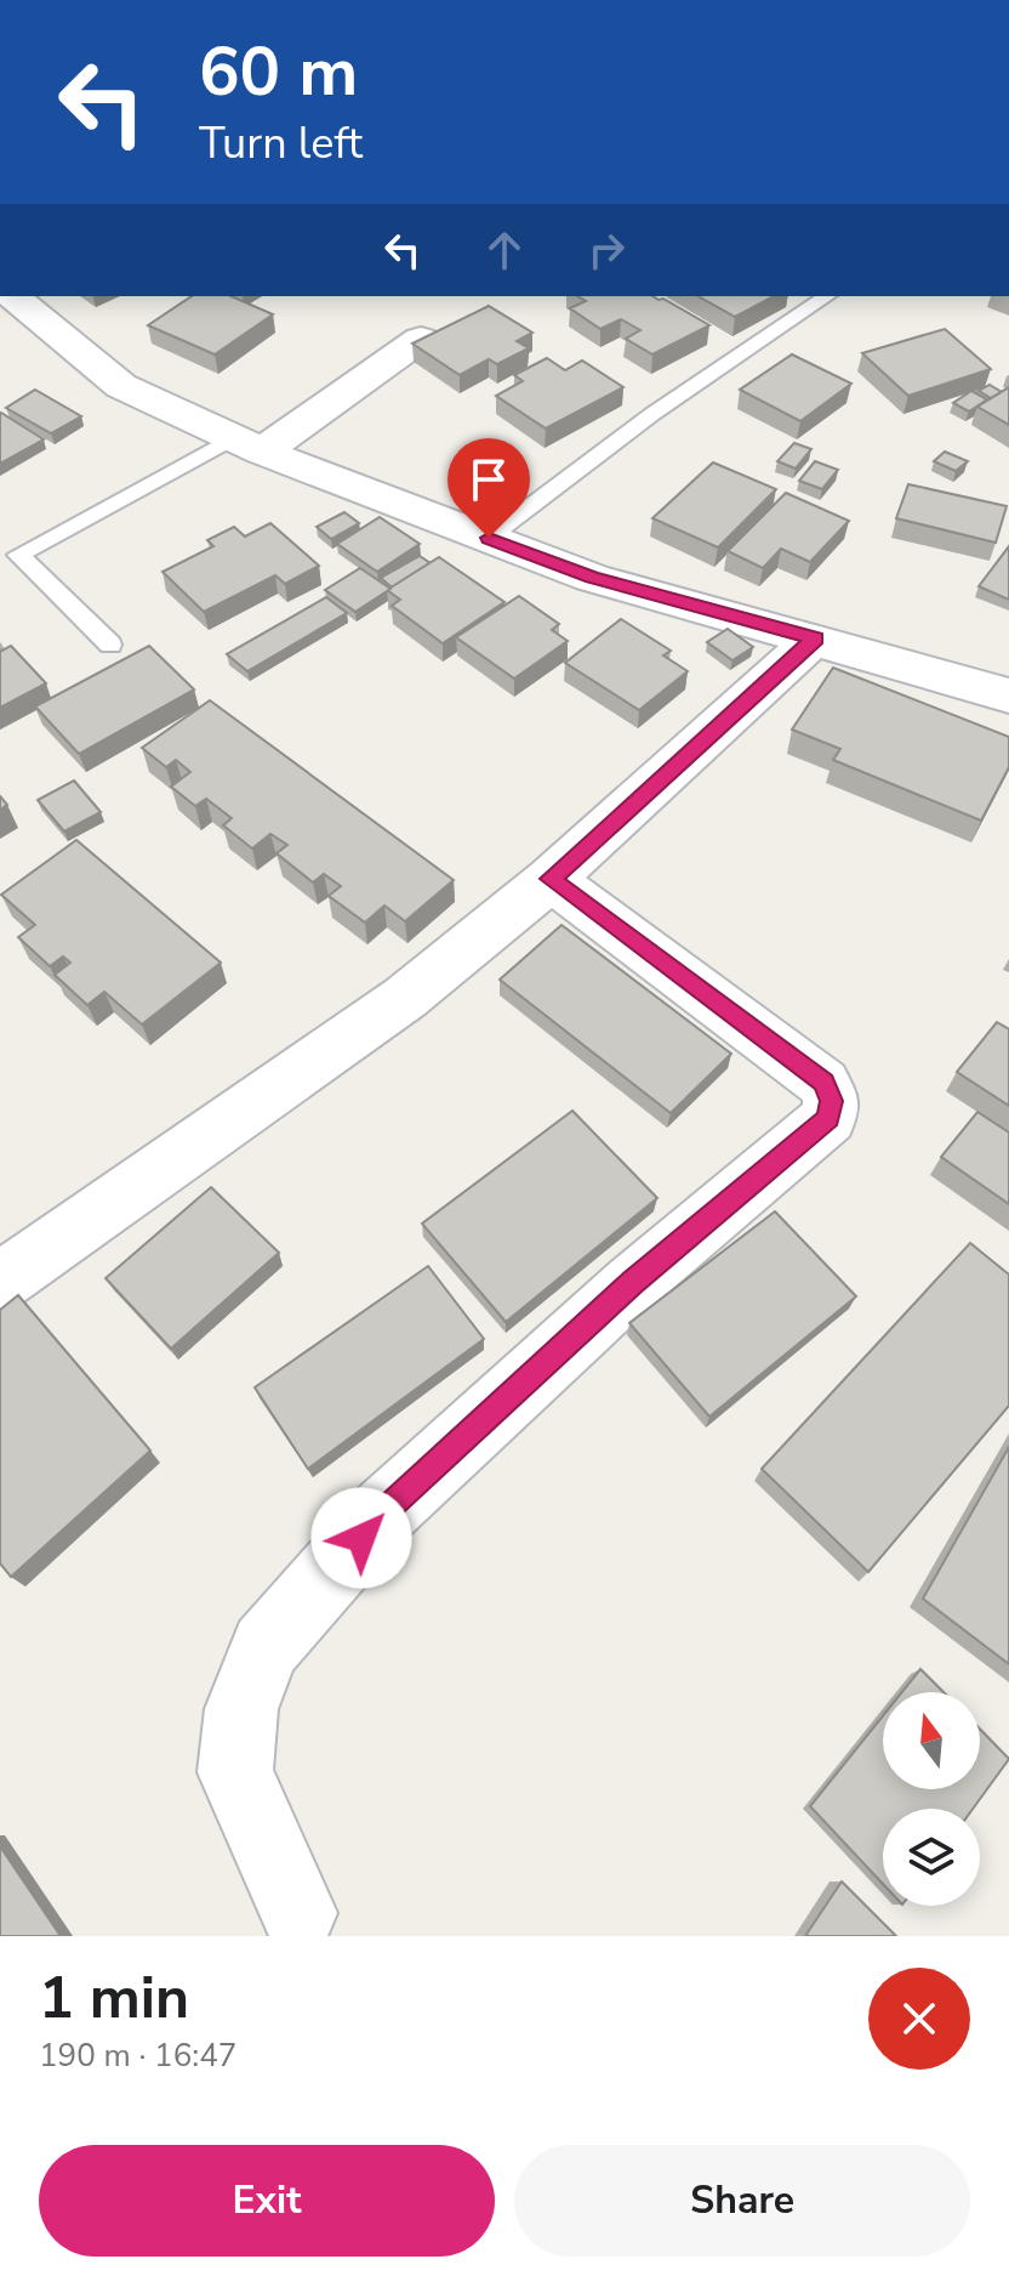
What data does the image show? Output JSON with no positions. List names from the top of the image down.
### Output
{
  "north": "top",
  "page": {
    "turn": ["60 m", "Turn left"],
    "heading": ["1 min", "190 m · 16:47"],
    "buttons": ["Exit", "Share"]
  }
}
